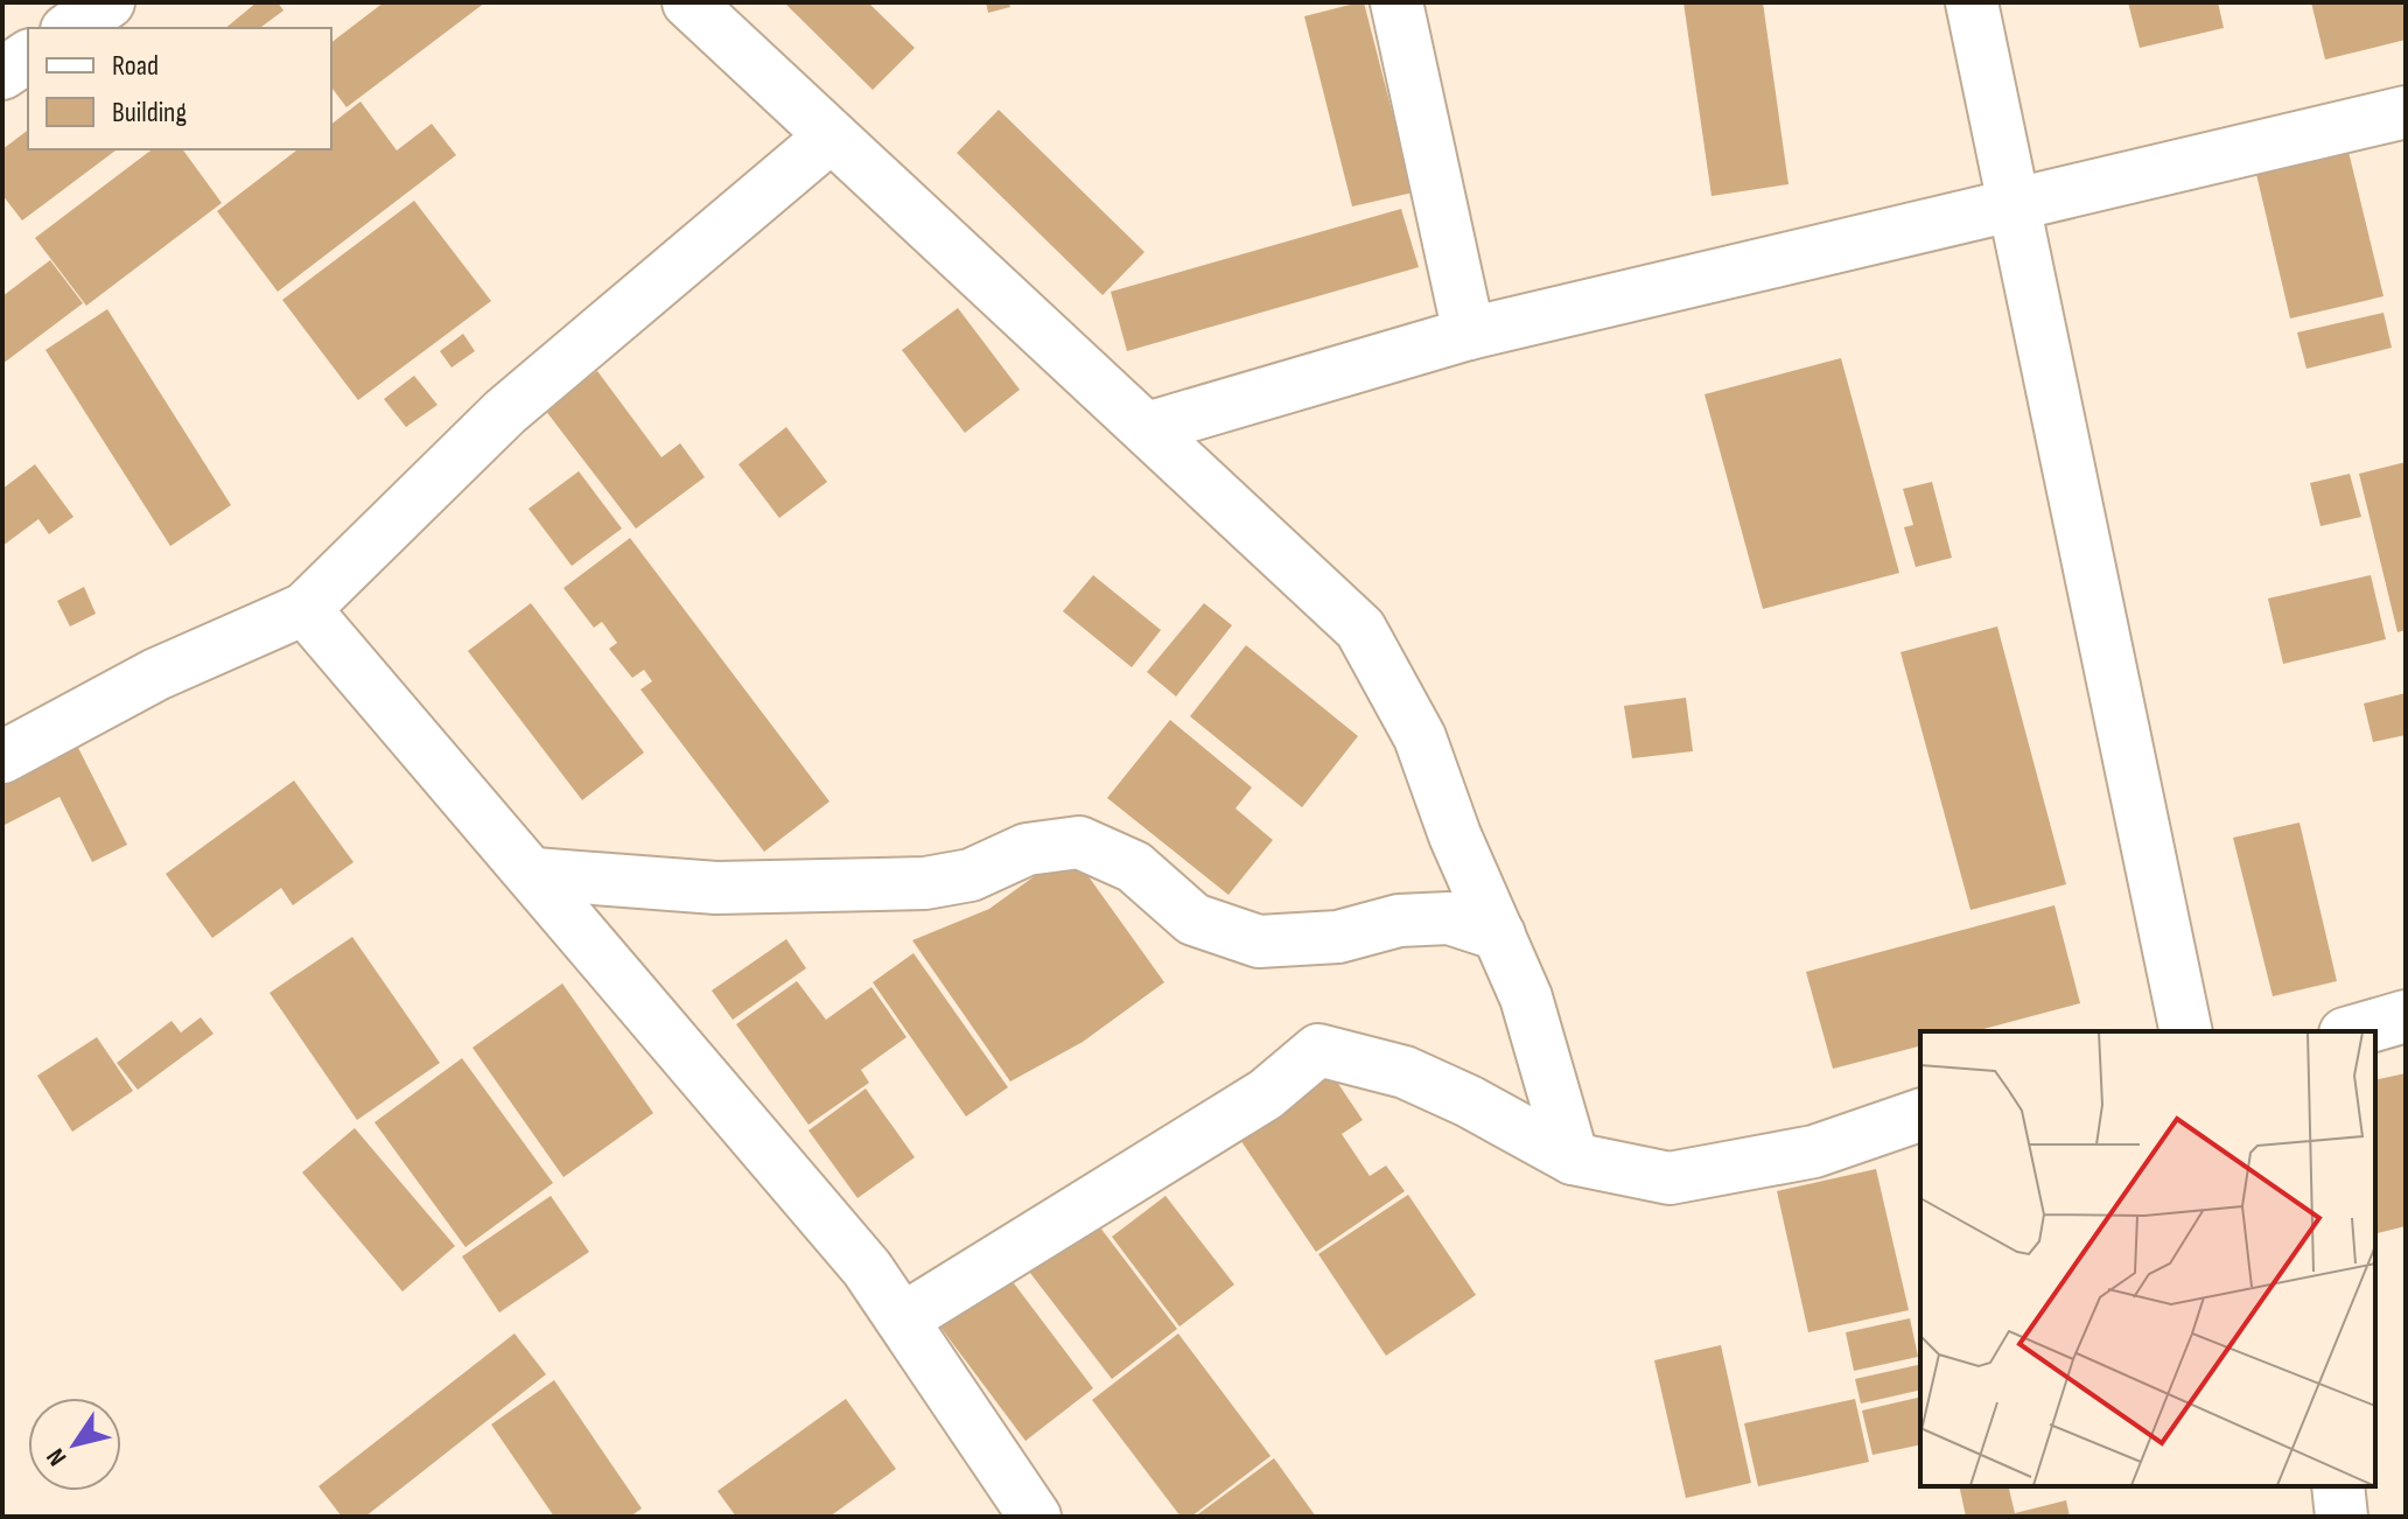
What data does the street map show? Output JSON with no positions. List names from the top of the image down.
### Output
{
  "legend": ["Road", "Building"],
  "north": "bottom left"
}
